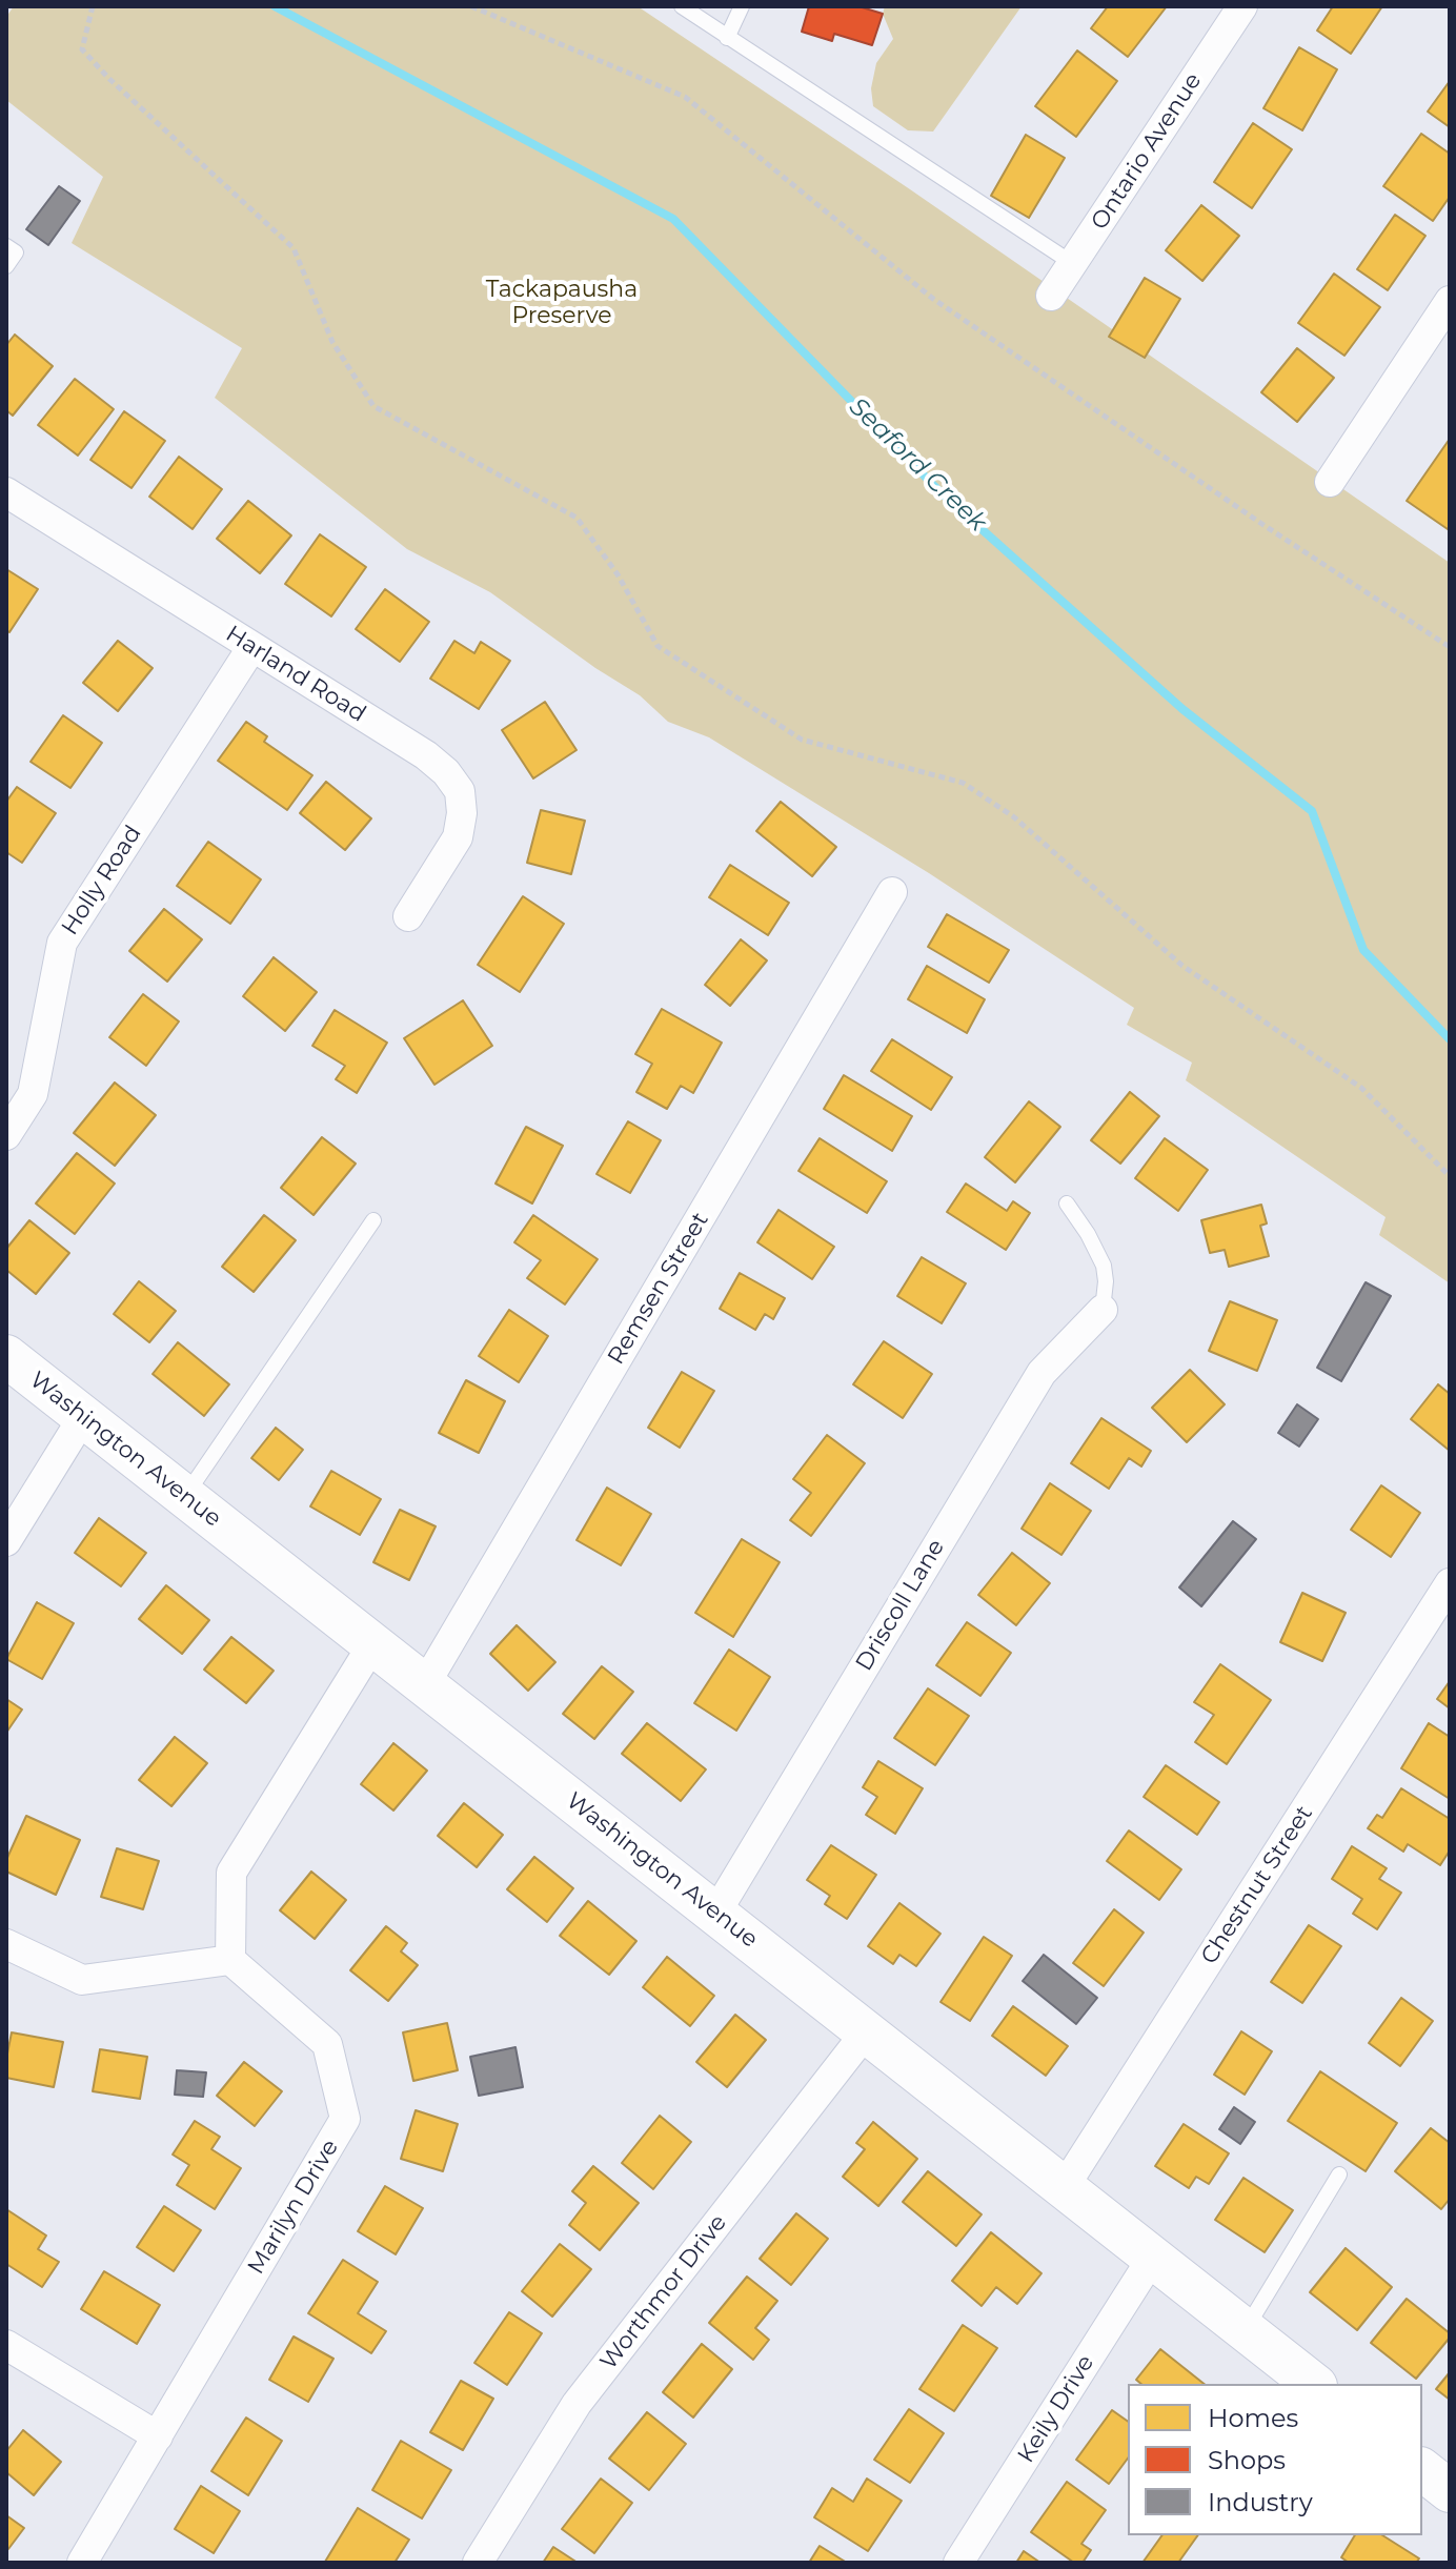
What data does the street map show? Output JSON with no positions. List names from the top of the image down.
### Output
{
  "streets": {
    "street": [
      "Ontario Avenue",
      "Harland Road",
      "Holly Road",
      "Remsen Street",
      "Washington Avenue",
      "Driscoll Lane",
      "Chestnut Street",
      "Marilyn Drive",
      "Worthmor Drive",
      "Keily Drive"
    ]
  },
  "crossings": [
    ["Harland Road", "Holly Road"],
    ["Remsen Street", "Washington Avenue"],
    ["Washington Avenue", "Driscoll Lane"],
    ["Washington Avenue", "Chestnut Street"],
    ["Washington Avenue", "Worthmor Drive"],
    ["Washington Avenue", "Keily Drive"]
  ],
  "water": ["Seaford Creek"],
  "parks": ["Tackapausha Preserve"],
  "legend": ["Homes", "Shops", "Industry"]
}
